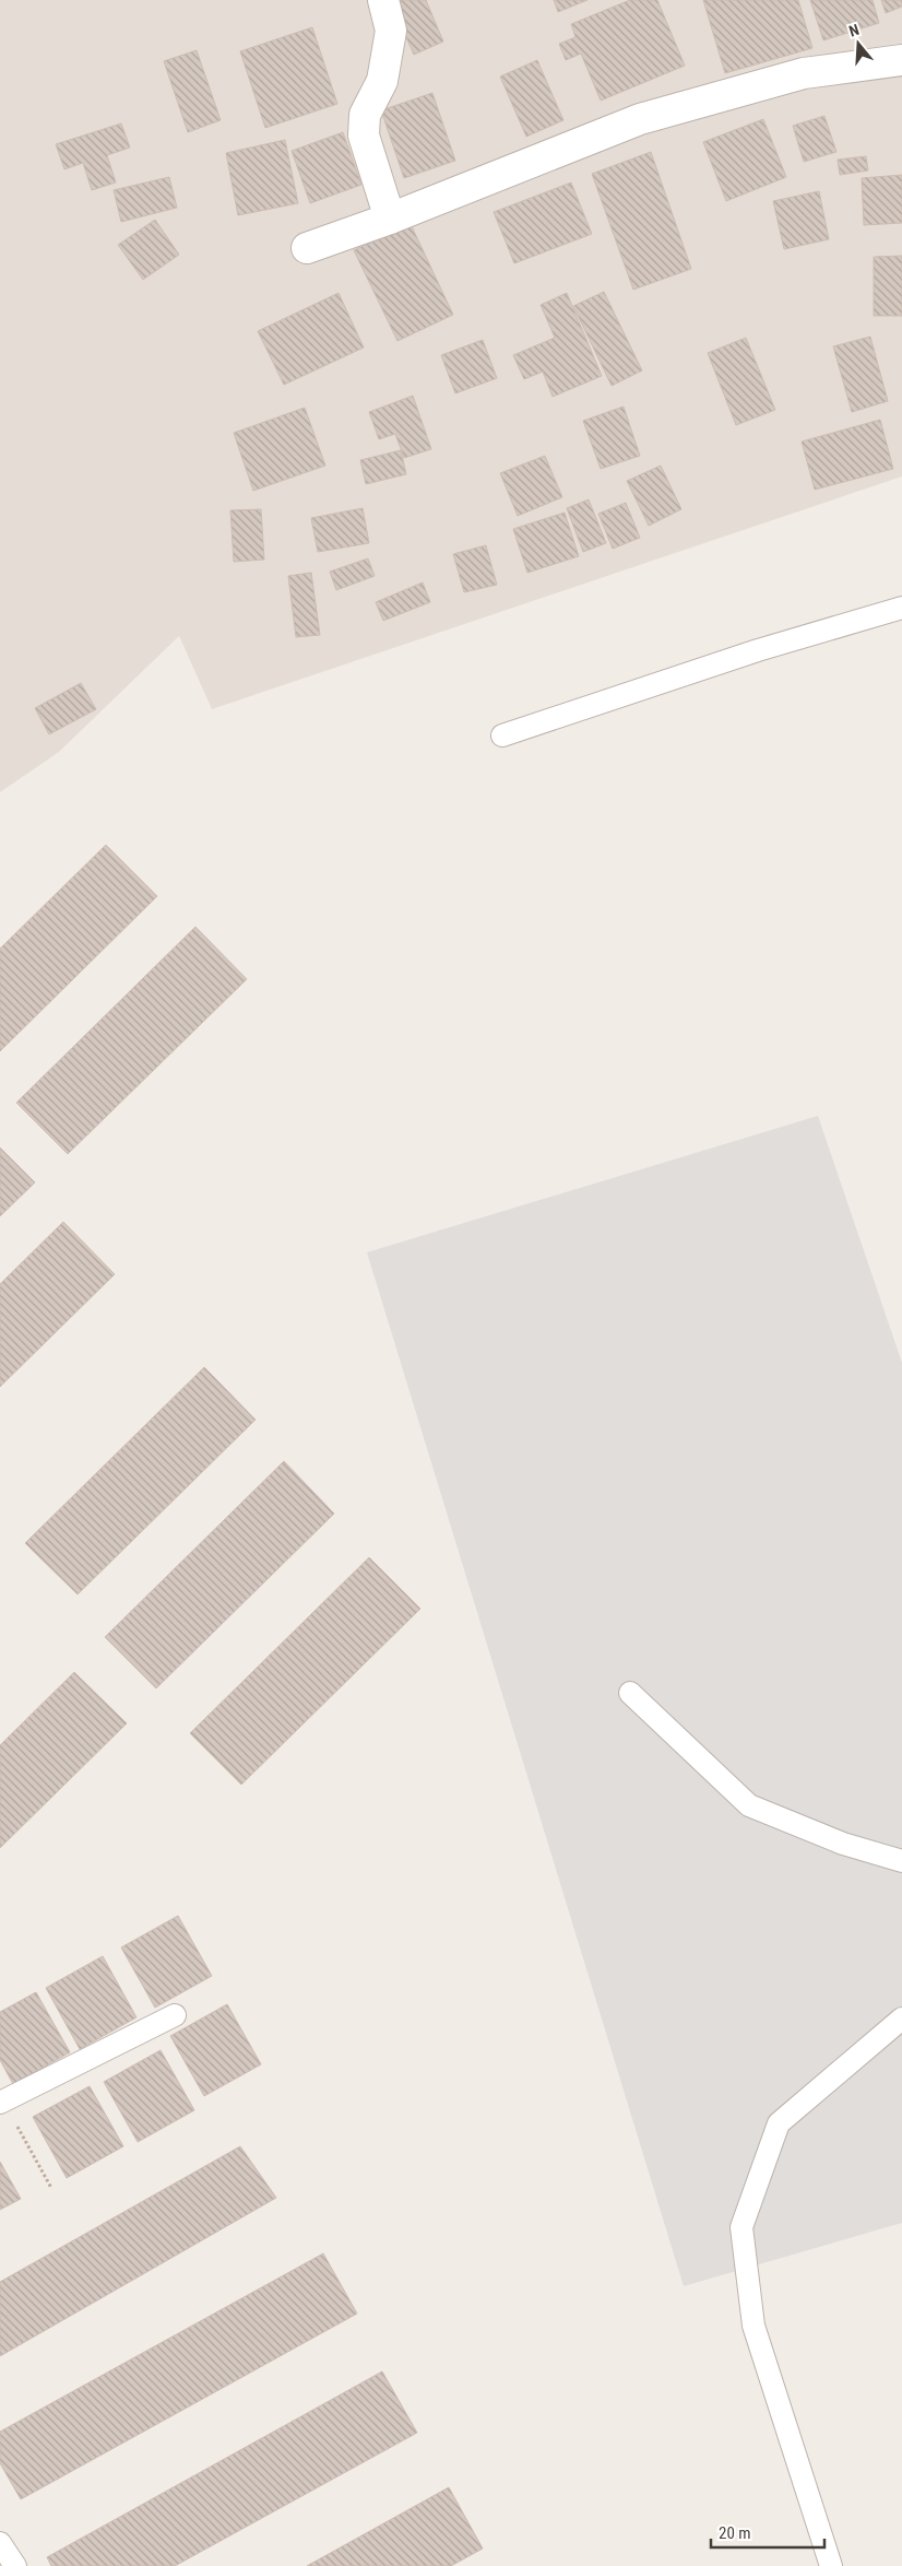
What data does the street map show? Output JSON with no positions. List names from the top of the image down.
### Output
{
  "scale_bar": "20 m",
  "north": "top"
}
